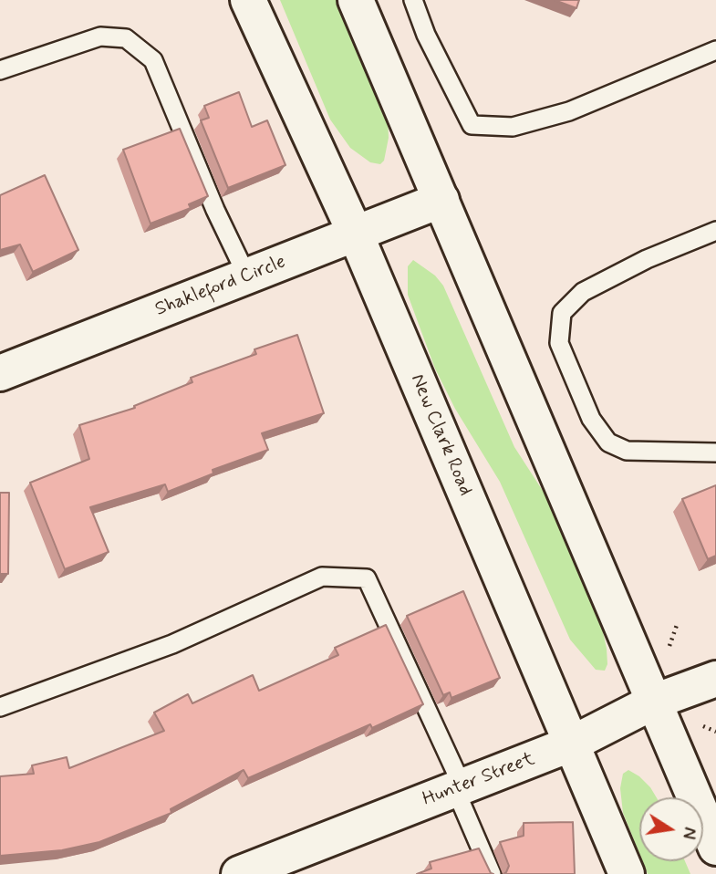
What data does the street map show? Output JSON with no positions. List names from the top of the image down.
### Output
{
  "streets": {
    "main road": ["Shakleford Circle", "New Clark Road", "Hunter Street"]
  },
  "crossings": [
    ["Shakleford Circle", "New Clark Road"],
    ["New Clark Road", "Hunter Street"]
  ],
  "north": "right"
}
